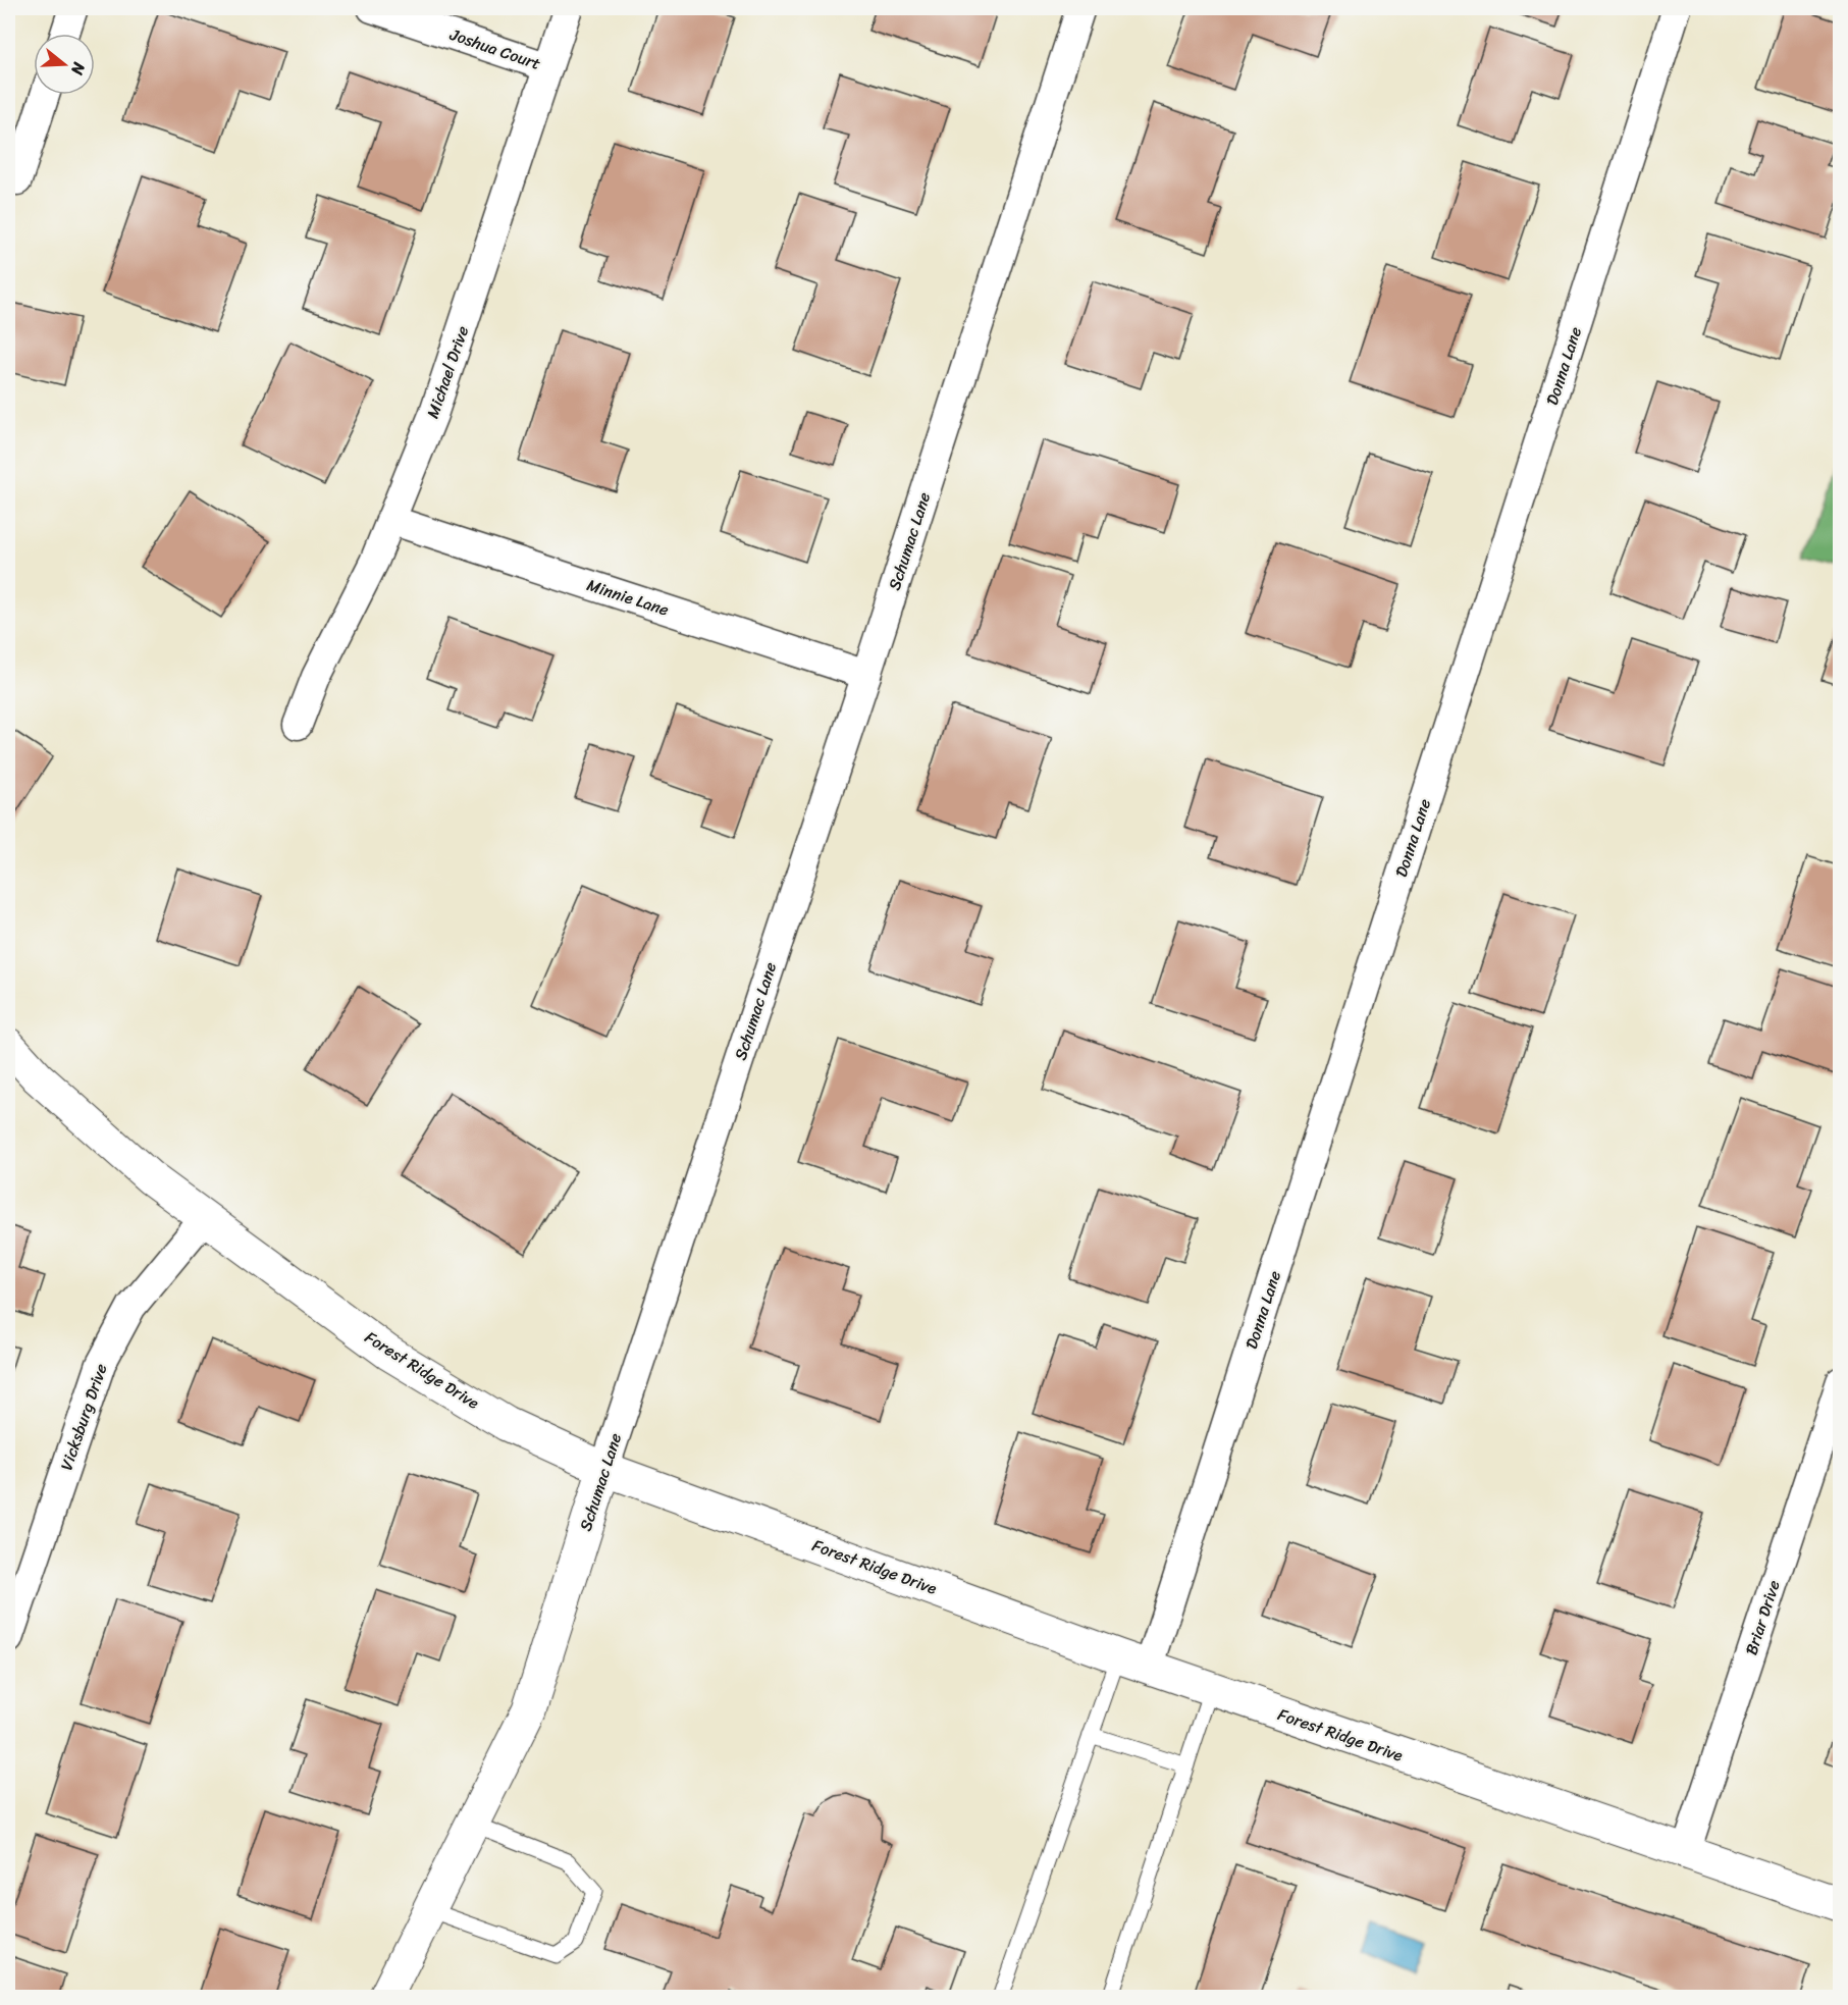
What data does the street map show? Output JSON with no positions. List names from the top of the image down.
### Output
{
  "streets": {
    "main road": ["Schumac Lane", "Forest Ridge Drive"],
    "street": [
      "Joshua Court",
      "Donna Lane",
      "Michael Drive",
      "Minnie Lane",
      "Vicksburg Drive",
      "Briar Drive"
    ]
  },
  "crossings": [
    ["Joshua Court", "Michael Drive"],
    ["Donna Lane", "Forest Ridge Drive"],
    ["Michael Drive", "Minnie Lane"],
    ["Schumac Lane", "Minnie Lane"],
    ["Schumac Lane", "Forest Ridge Drive"],
    ["Forest Ridge Drive", "Vicksburg Drive"],
    ["Forest Ridge Drive", "Briar Drive"]
  ],
  "north": "right"
}
